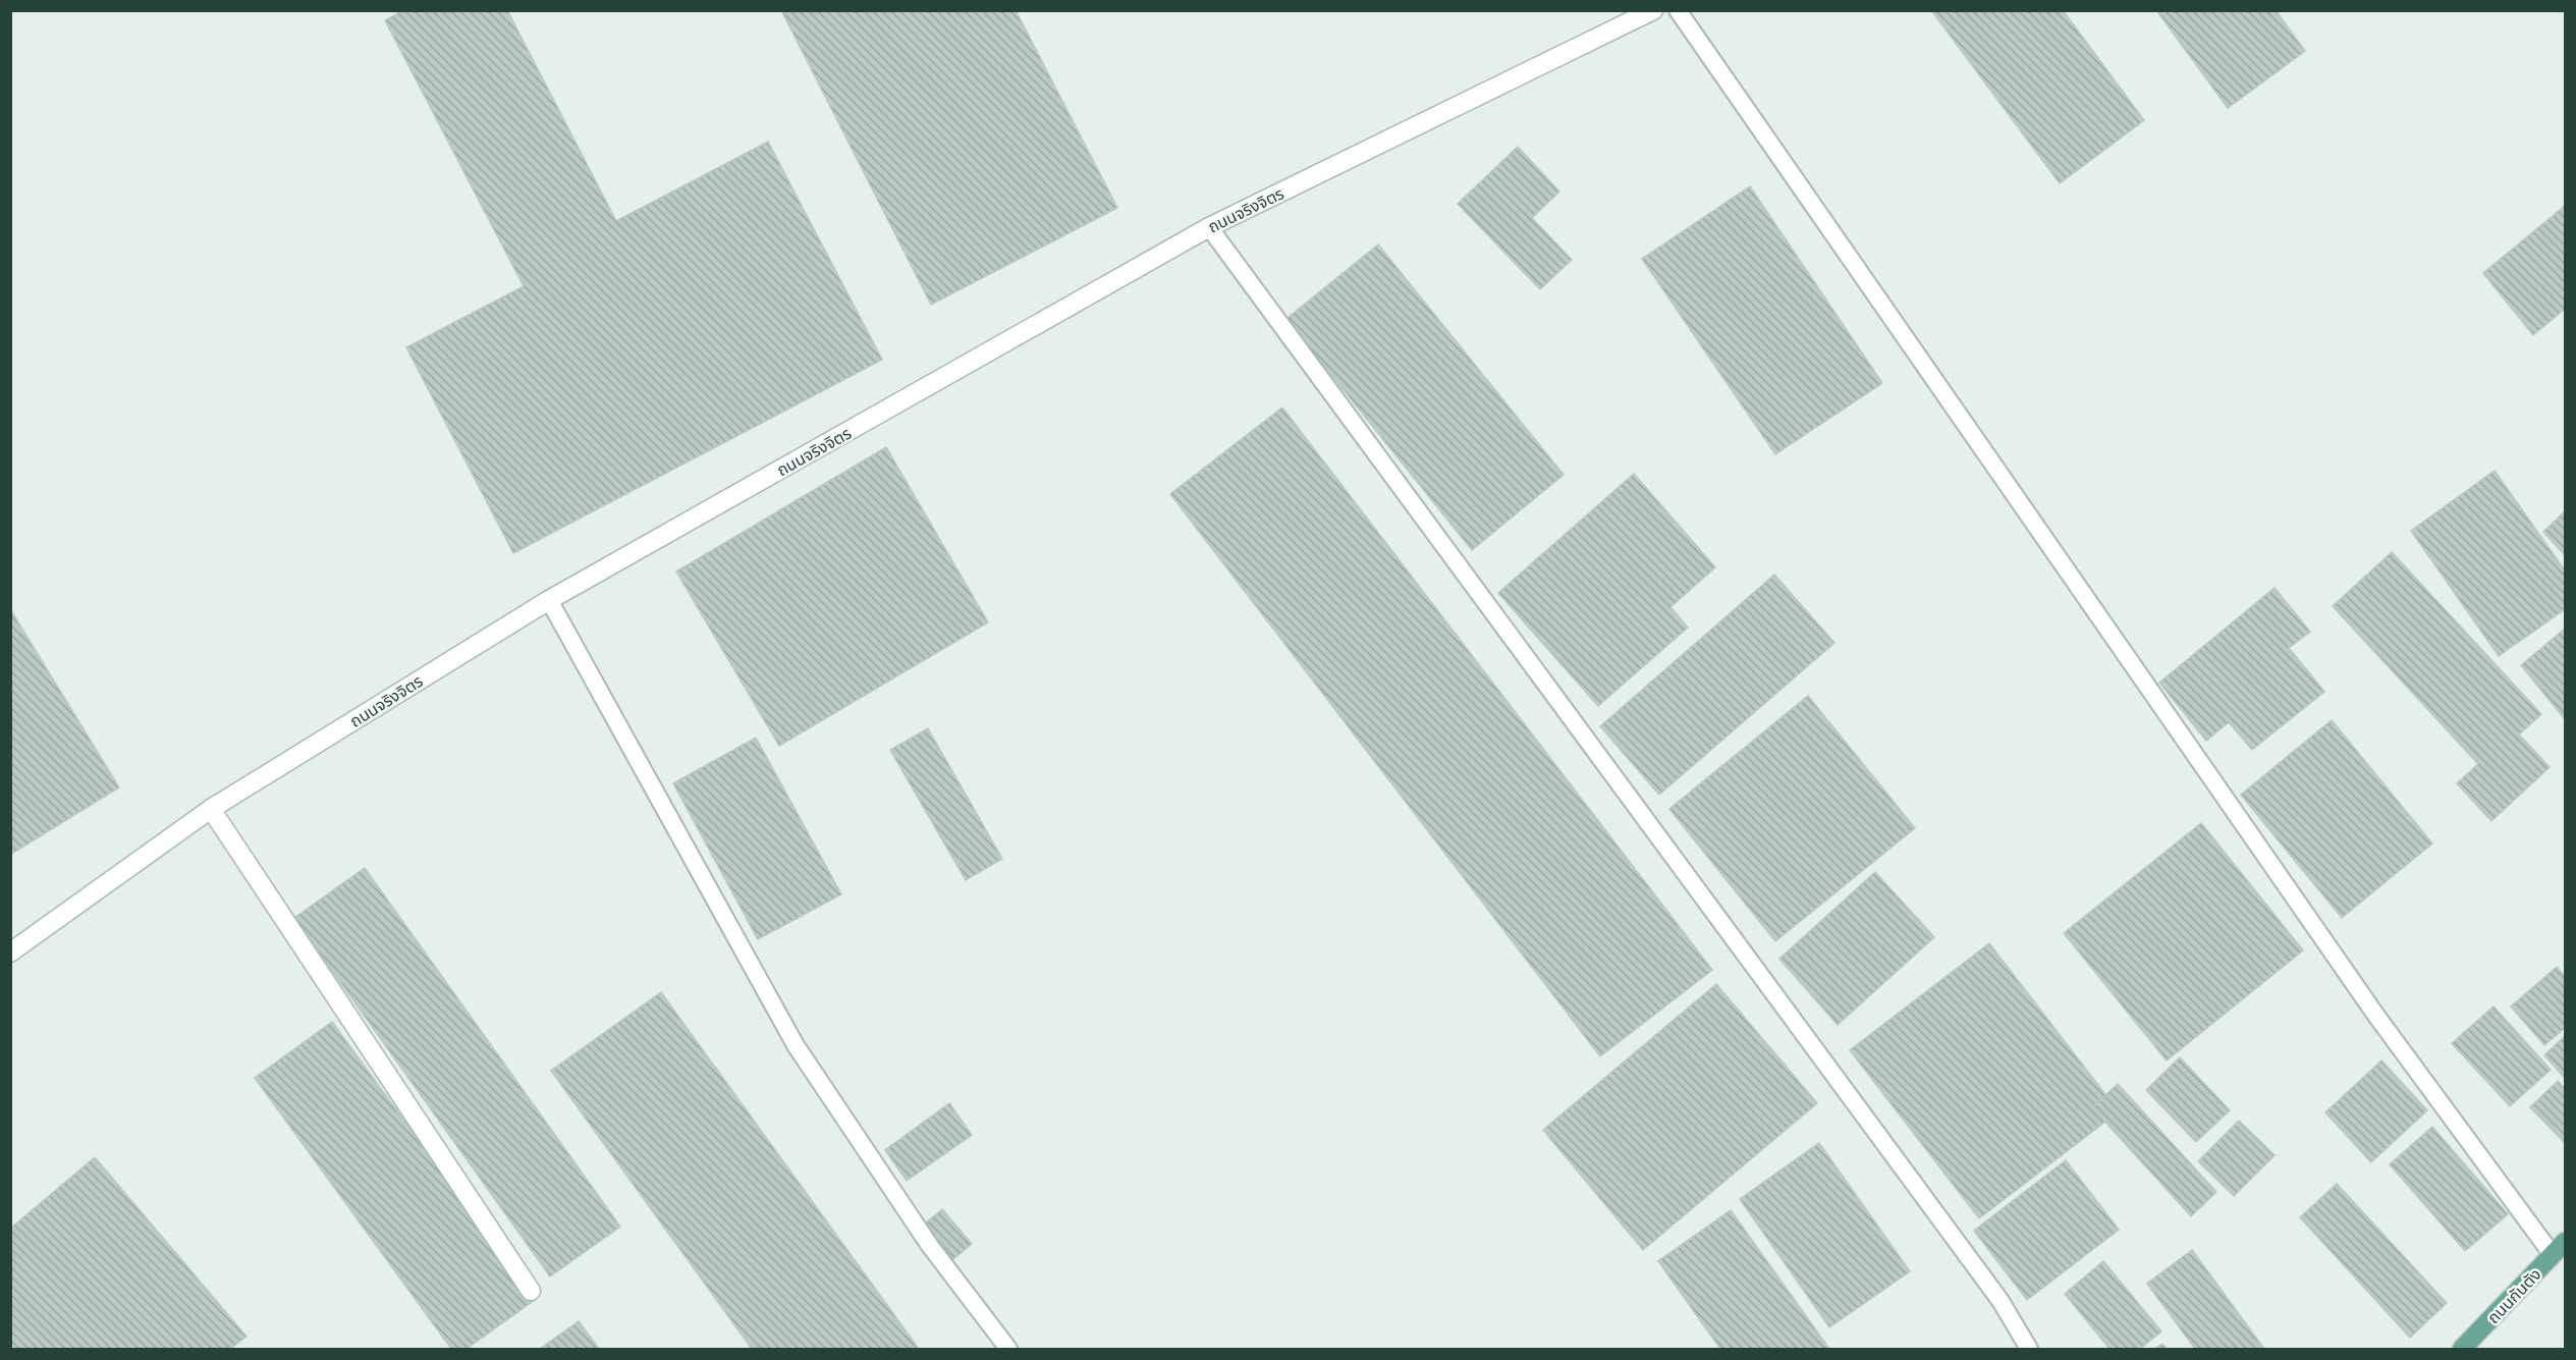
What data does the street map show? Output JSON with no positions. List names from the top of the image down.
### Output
{
  "streets": {
    "main road": ["ถนนกันตัง"],
    "street": ["ถนนจริงจิตร"]
  }
}
